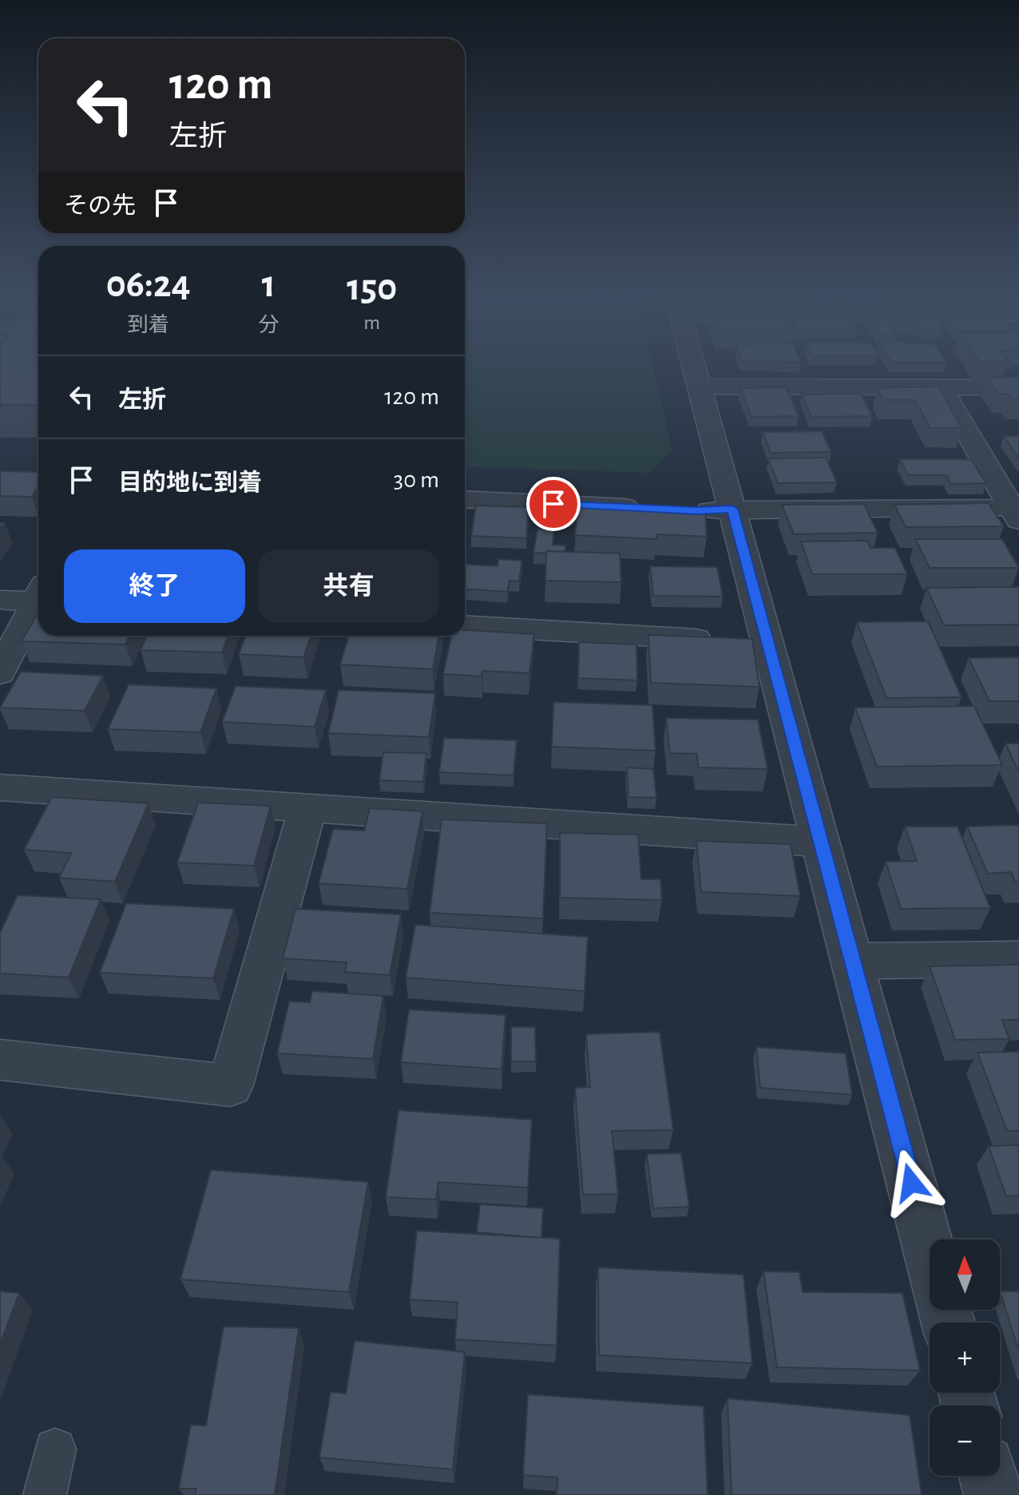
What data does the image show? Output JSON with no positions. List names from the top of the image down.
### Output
{
  "north": "top",
  "page": {
    "turn": ["120 m", "左折"],
    "then": "その先",
    "eta": [
      "06:24",
      "到着",
      "1",
      "分",
      "150",
      "m"
    ],
    "list": [
      {
        "name": "左折",
        "value": "120 m"
      },
      {
        "name": "目的地に到着",
        "value": "30 m"
      }
    ],
    "buttons": ["終了", "共有"],
    "map_buttons": ["+", "−"]
  }
}
